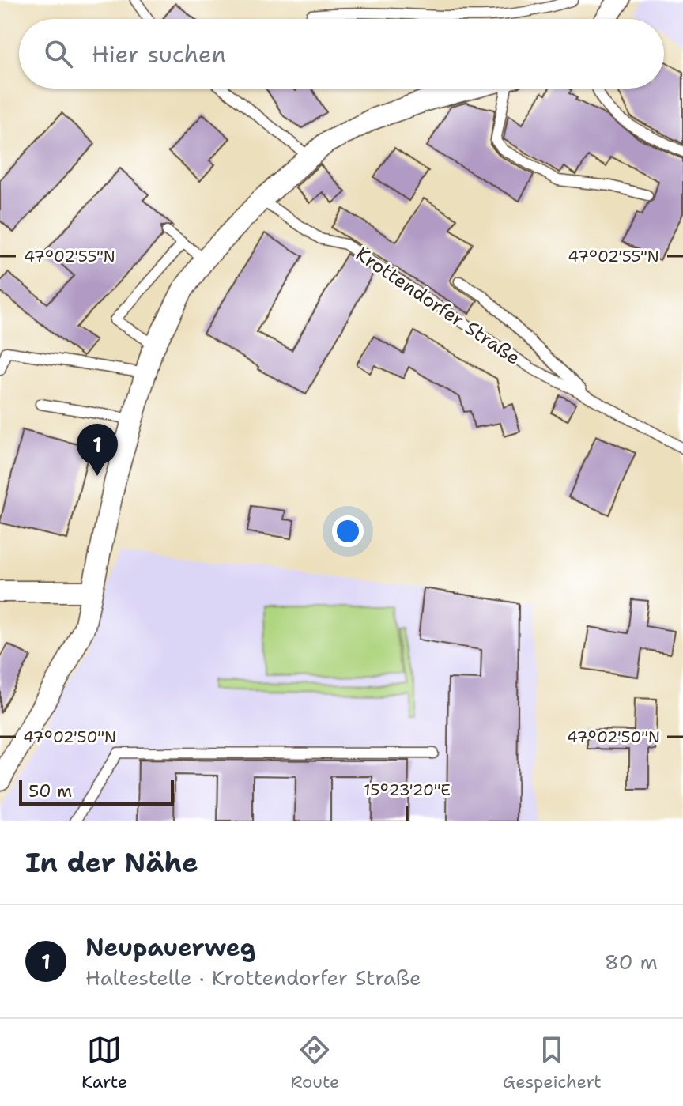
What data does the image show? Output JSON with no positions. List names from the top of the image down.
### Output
{
  "streets": {
    "lane": ["Krottendorfer Straße"]
  },
  "scale_bar": "50 m",
  "page": {
    "search": "Hier suchen",
    "pins": "1",
    "scale": "50 m",
    "heading": "In der Nähe",
    "list": [
      {
        "mark": "1",
        "name": "Neupauerweg",
        "note": "Haltestelle · Krottendorfer Straße",
        "value": "80 m"
      }
    ],
    "nav": ["Karte", "Route", "Gespeichert"]
  },
  "coordinates": ["47°02'55\"N", "47°02'50\"N", "15°23'20\"E"]
}
